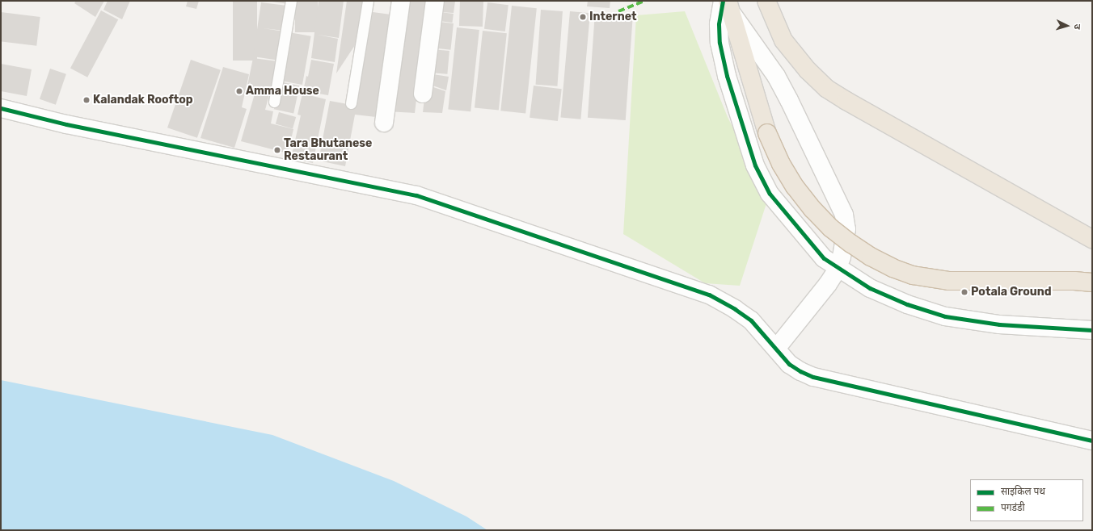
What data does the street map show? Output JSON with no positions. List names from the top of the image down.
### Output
{
  "places": [
    "Internet",
    "Amma House",
    "Kalandak Rooftop",
    "Tara Bhutanese Restaurant",
    "Potala Ground"
  ],
  "legend": ["साइकिल पथ", "पगडंडी"],
  "north": "right"
}
